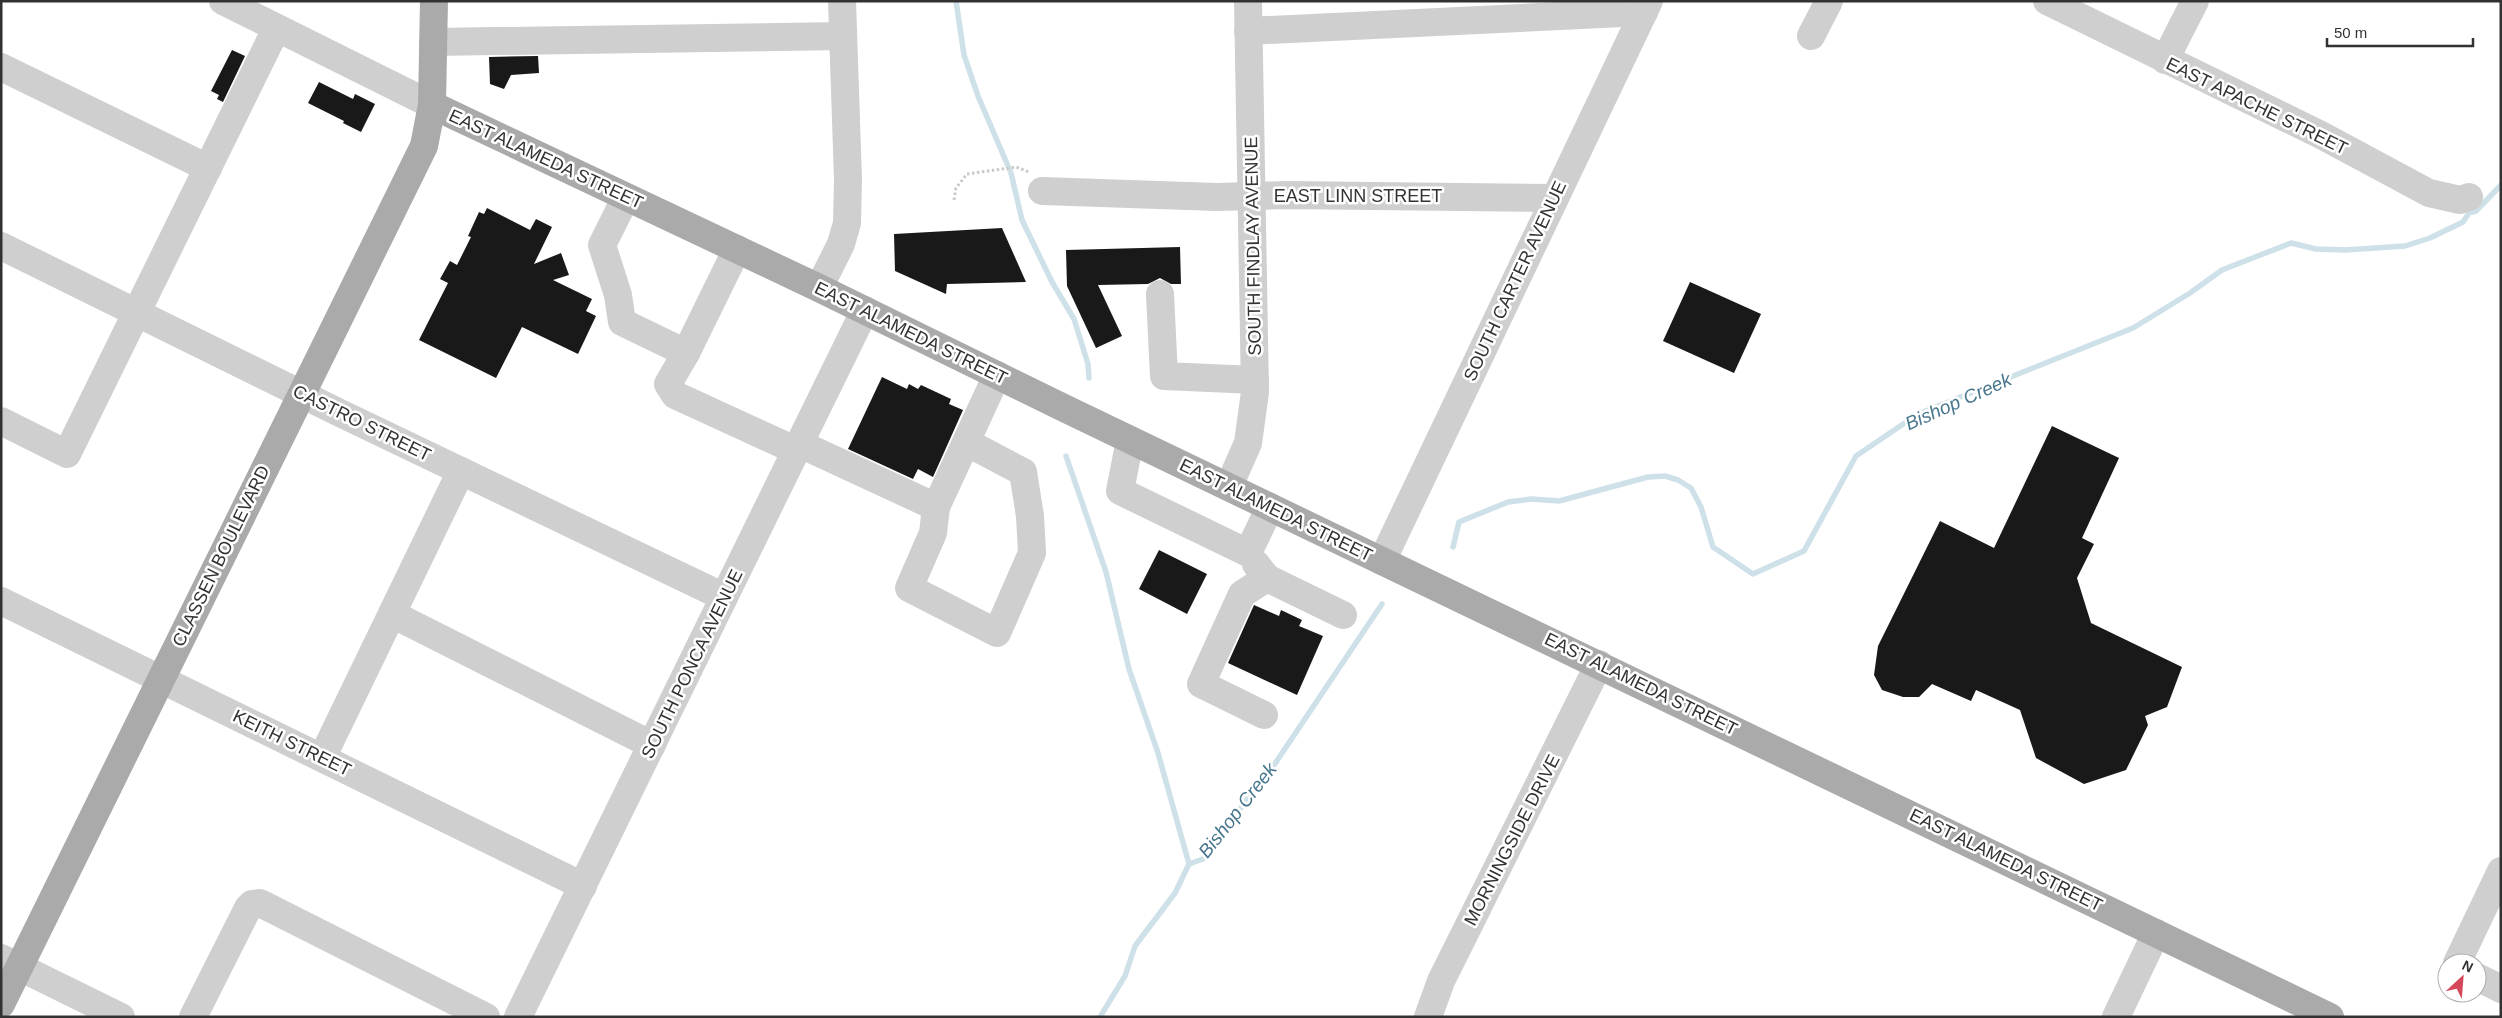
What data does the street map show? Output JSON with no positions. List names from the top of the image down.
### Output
{
  "streets": {
    "main road": ["EAST ALAMEDA STREET", "CLASSEN BOULEVARD"],
    "street": [
      "EAST APACHE STREET",
      "EAST LINN STREET",
      "SOUTH FINDLAY AVENUE",
      "SOUTH CARTER AVENUE",
      "CASTRO STREET",
      "SOUTH PONCA AVENUE",
      "KEITH STREET",
      "MORNINGSIDE DRIVE"
    ]
  },
  "crossings": [
    ["EAST ALAMEDA STREET", "SOUTH FINDLAY AVENUE"],
    ["EAST ALAMEDA STREET", "SOUTH CARTER AVENUE"],
    ["EAST ALAMEDA STREET", "CLASSEN BOULEVARD"],
    ["EAST ALAMEDA STREET", "SOUTH PONCA AVENUE"],
    ["EAST ALAMEDA STREET", "MORNINGSIDE DRIVE"],
    ["EAST LINN STREET", "SOUTH FINDLAY AVENUE"],
    ["EAST LINN STREET", "SOUTH CARTER AVENUE"],
    ["CASTRO STREET", "CLASSEN BOULEVARD"],
    ["CASTRO STREET", "SOUTH PONCA AVENUE"],
    ["CLASSEN BOULEVARD", "KEITH STREET"],
    ["SOUTH PONCA AVENUE", "KEITH STREET"]
  ],
  "water": ["Bishop Creek"],
  "scale_bar": "50 m",
  "north": "top right"
}
